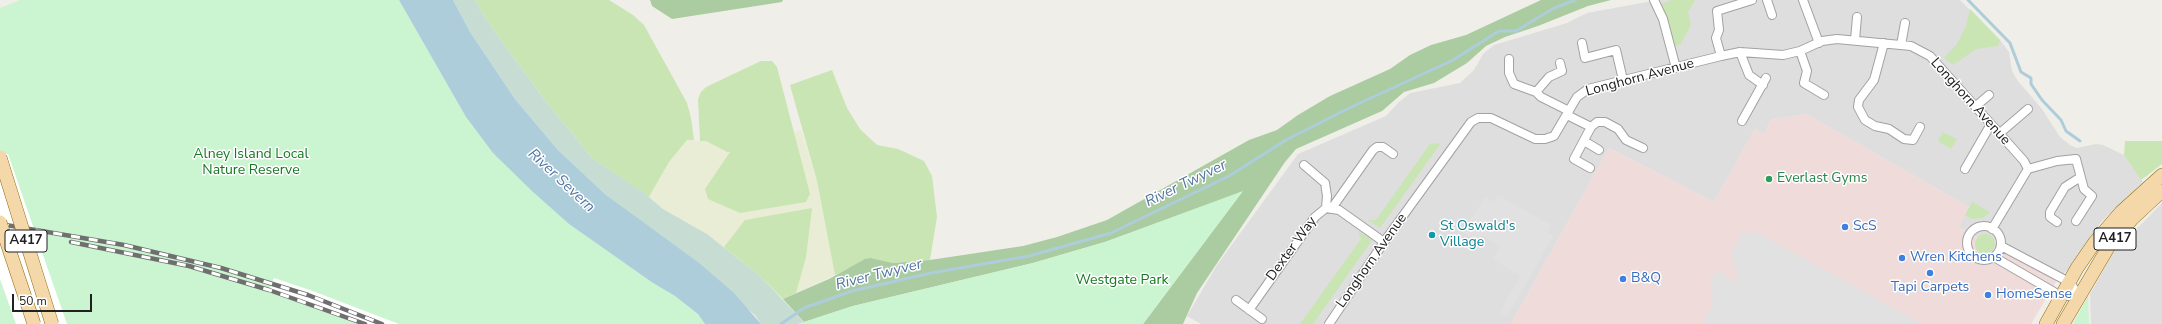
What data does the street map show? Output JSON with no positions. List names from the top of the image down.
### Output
{
  "streets": {
    "main road": ["A417"],
    "street": ["Longhorn Avenue", "Dexter Way"]
  },
  "crossings": [
    ["Longhorn Avenue", "Dexter Way"]
  ],
  "water": ["River Severn", "River Twyver"],
  "parks": ["Alney Island Local Nature Reserve", "Westgate Park"],
  "places": [
    "Everlast Gyms",
    "ScS",
    "St Oswald's Village",
    "Wren Kitchens",
    "Tapi Carpets",
    "B&Q",
    "HomeSense"
  ],
  "scale_bar": "50 m"
}
